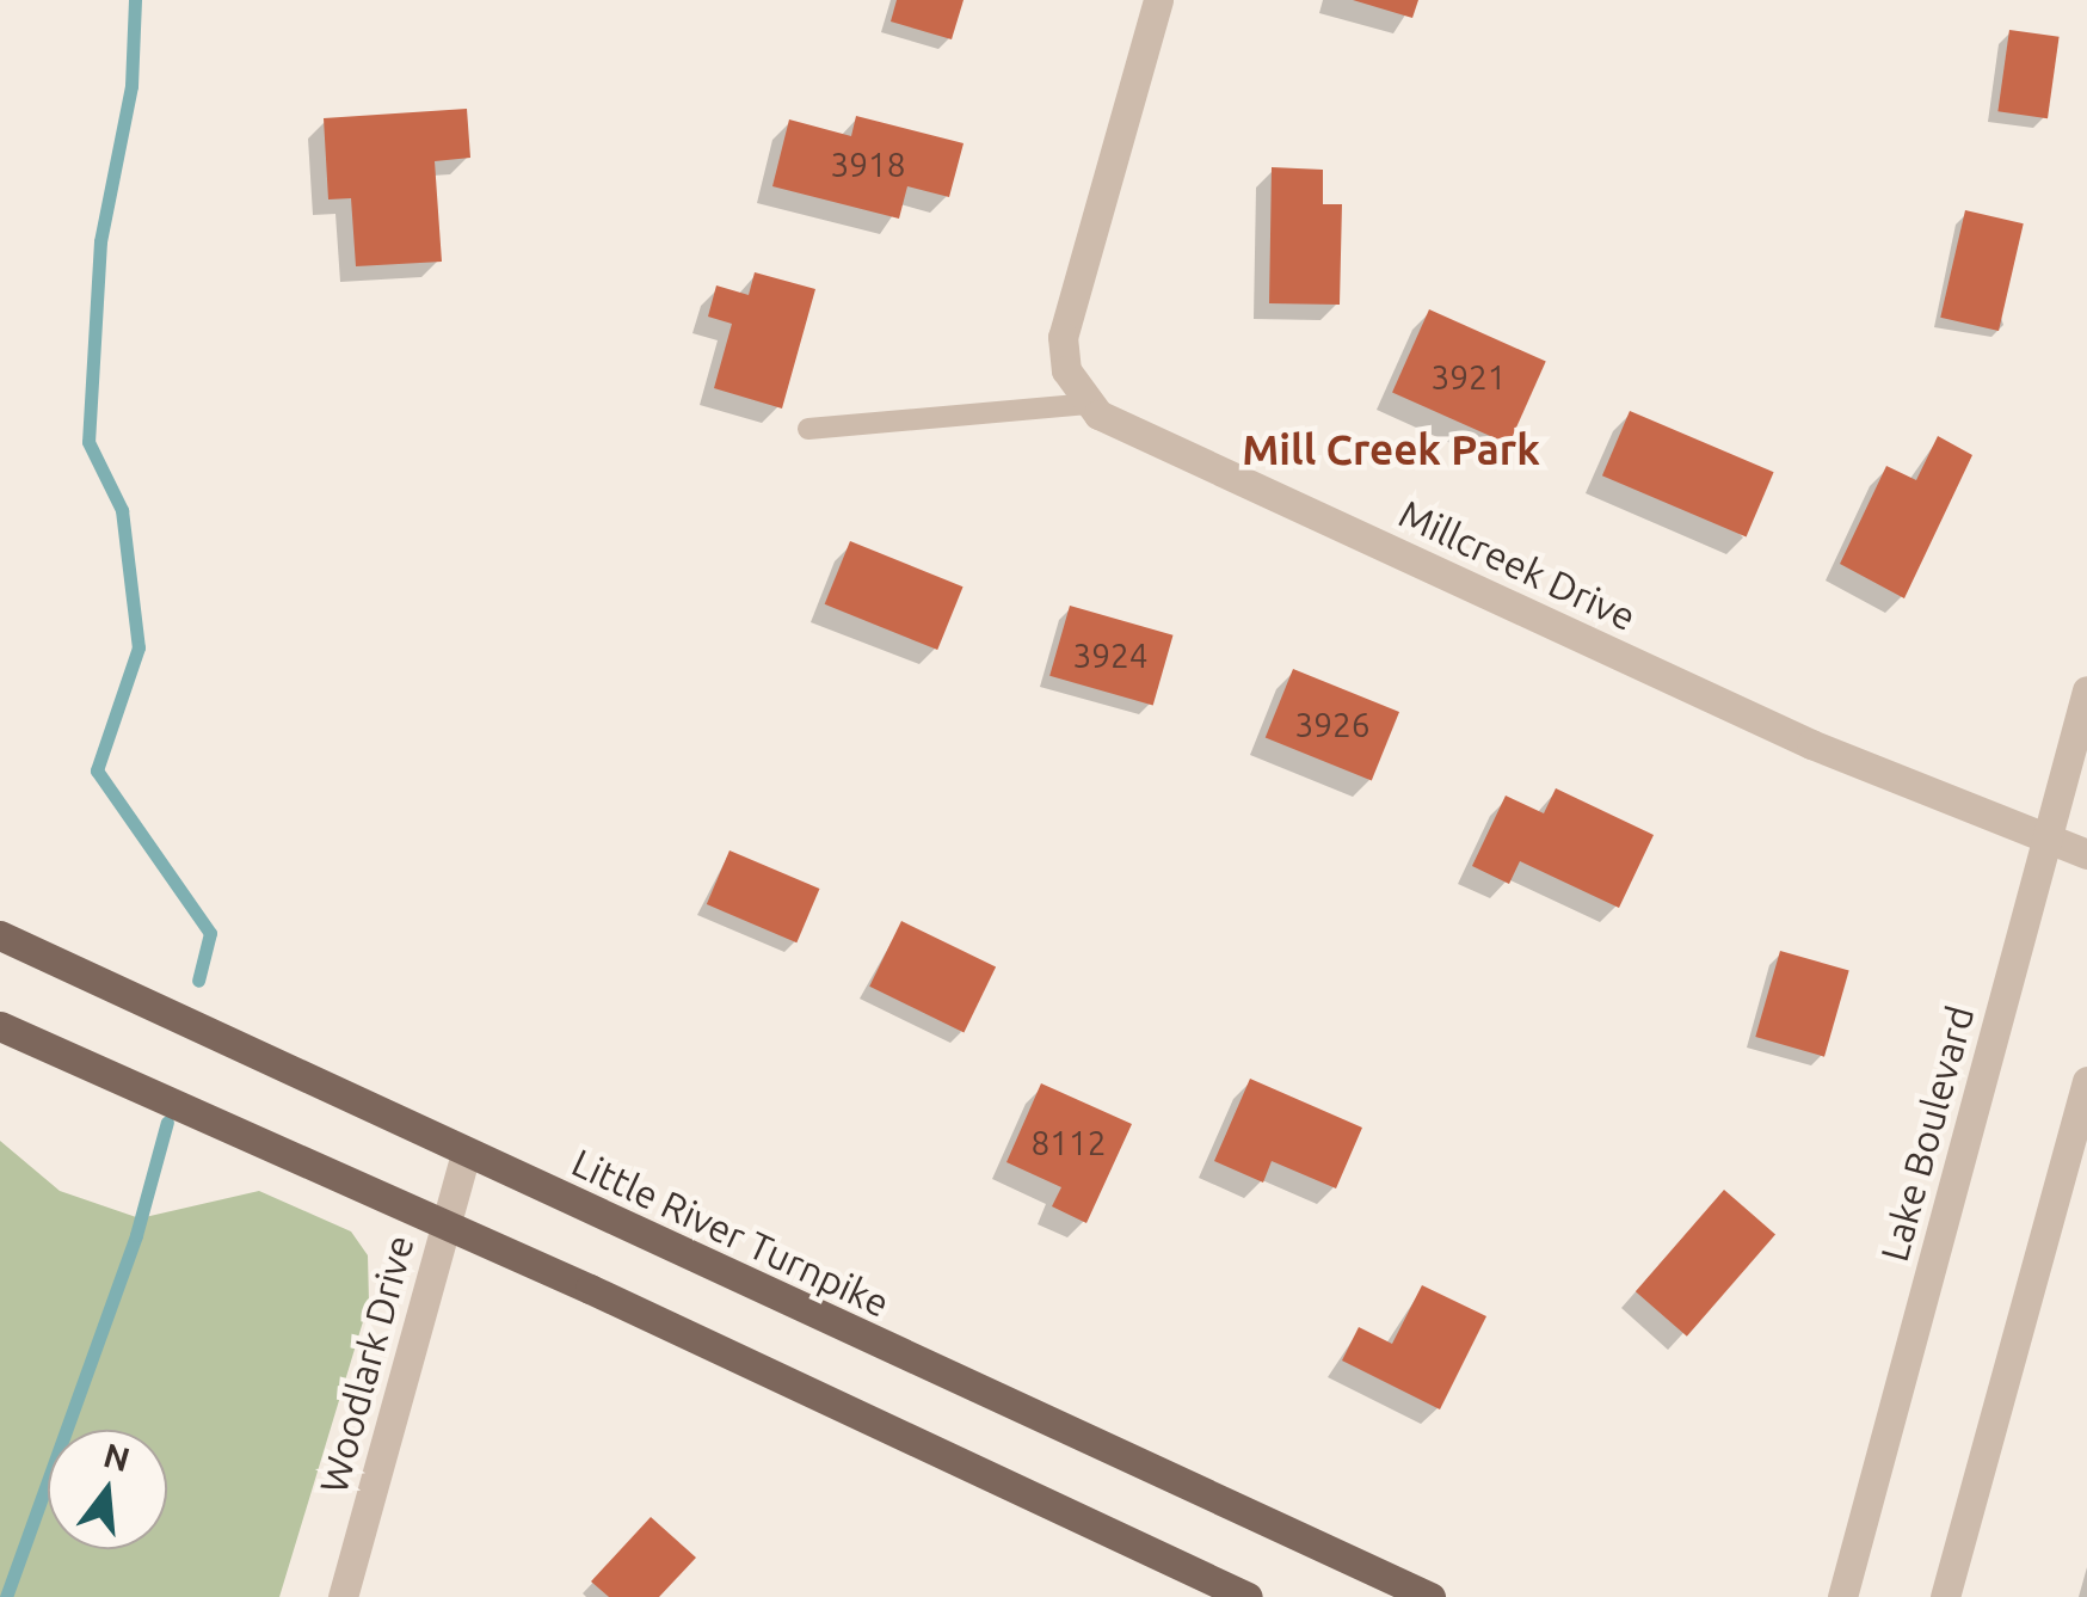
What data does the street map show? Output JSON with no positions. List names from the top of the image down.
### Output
{
  "streets": {
    "main road": ["Little River Turnpike"],
    "street": ["Millcreek Drive", "Lake Boulevard", "Woodlark Drive"]
  },
  "crossings": [
    ["Millcreek Drive", "Lake Boulevard"],
    ["Little River Turnpike", "Woodlark Drive"]
  ],
  "districts": ["Mill Creek Park"],
  "house_numbers": [
    "3918",
    "3921",
    "3924",
    "3926",
    "8112"
  ],
  "north": "top"
}
